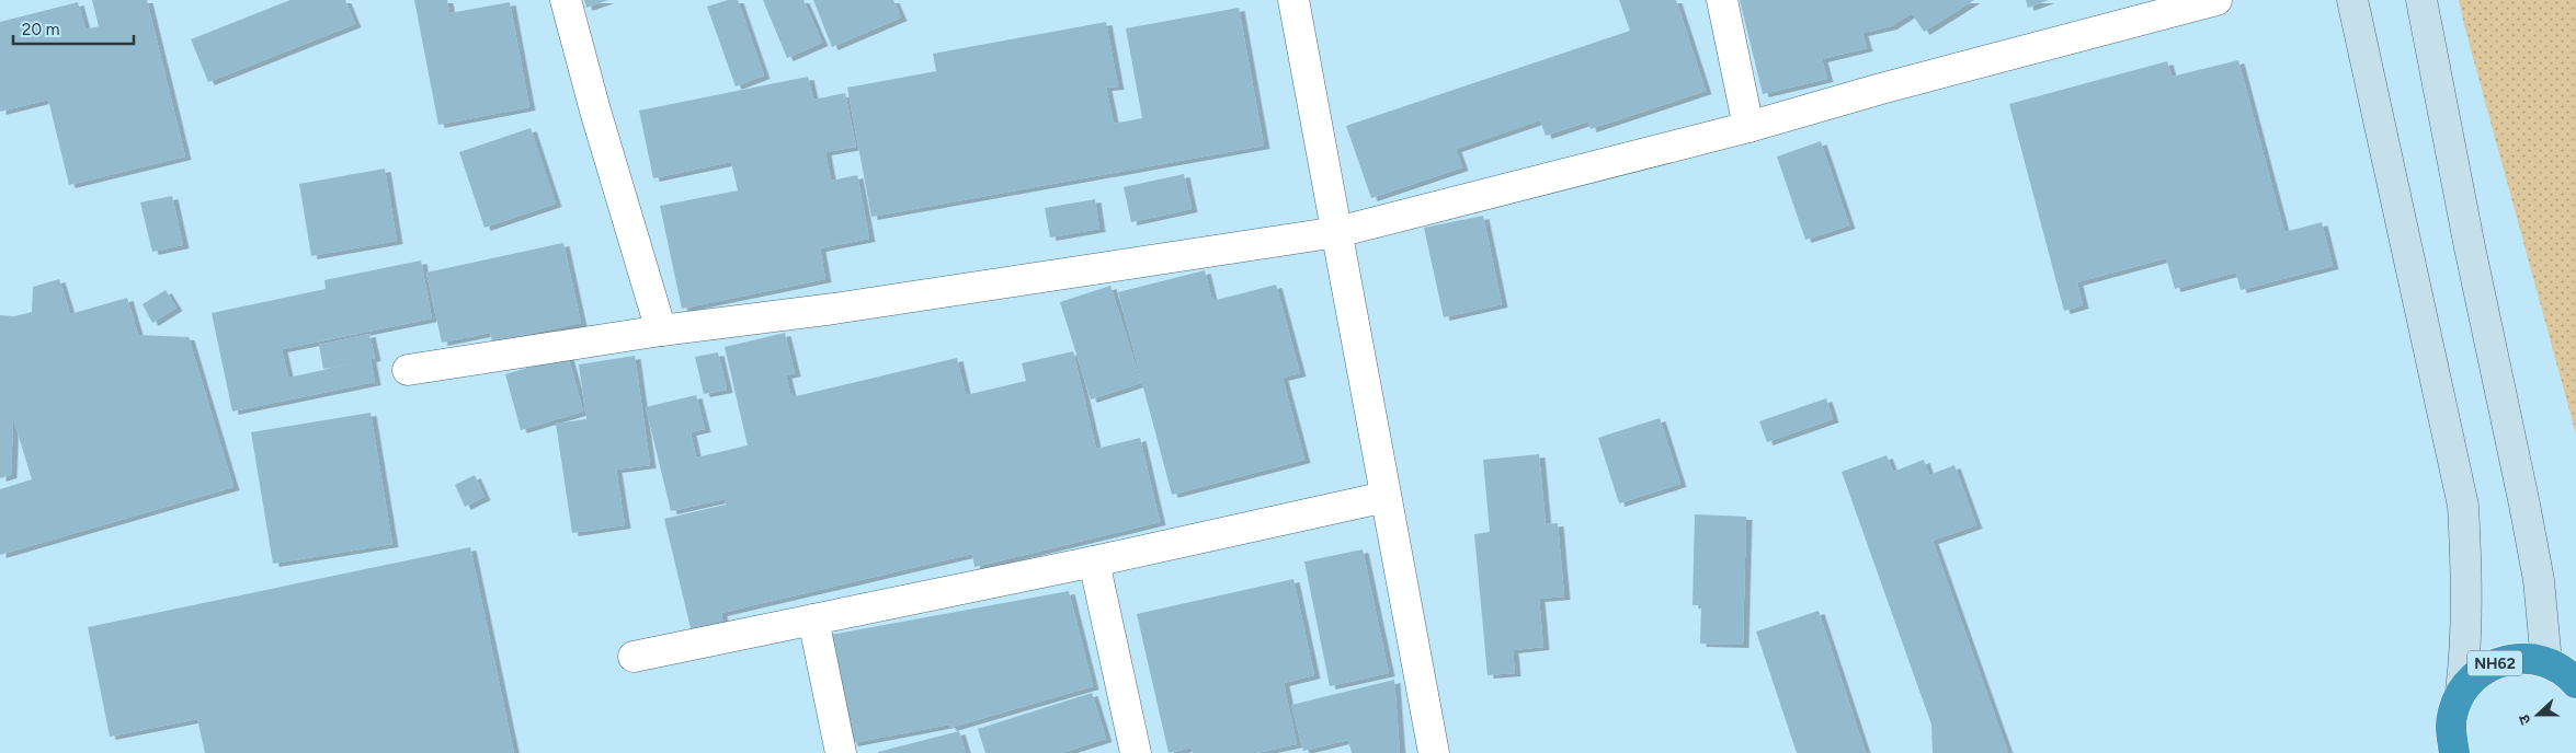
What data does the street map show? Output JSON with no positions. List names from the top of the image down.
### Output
{
  "streets": {
    "highway": ["NH62"]
  },
  "scale_bar": "20 m",
  "north": "left"
}
